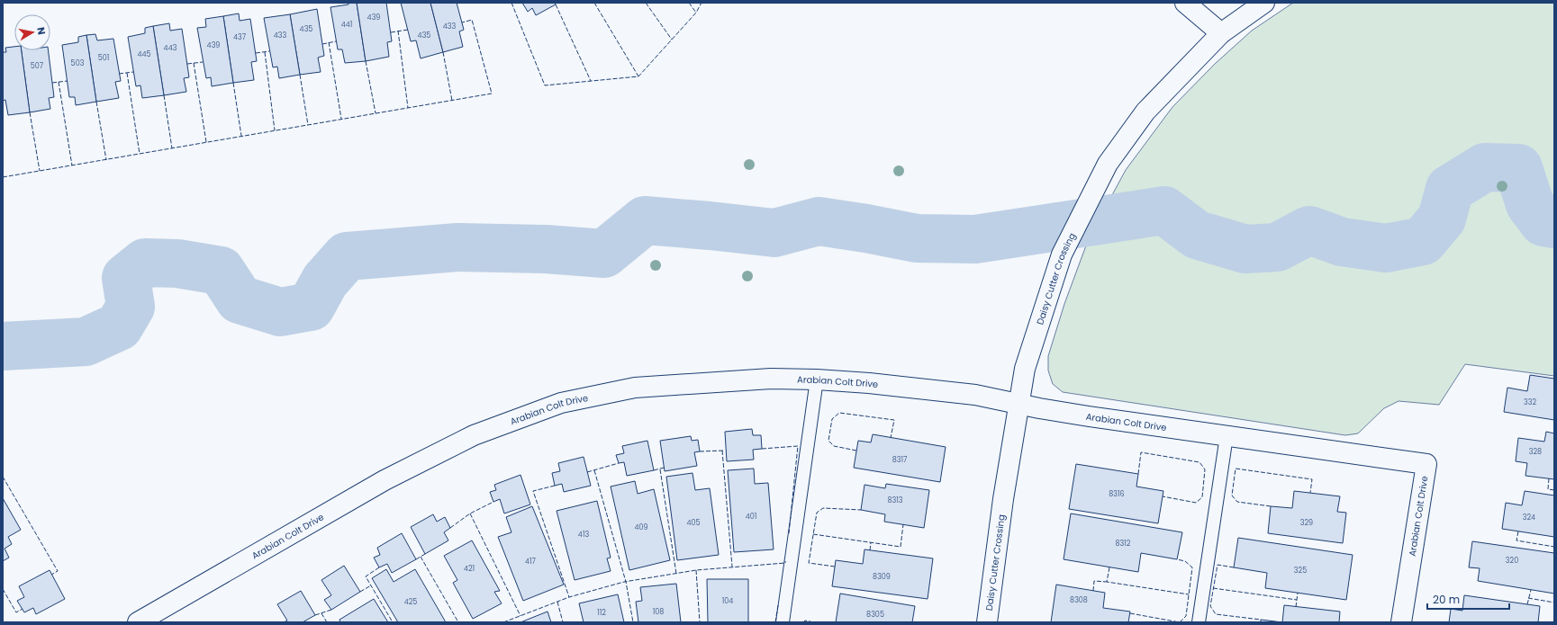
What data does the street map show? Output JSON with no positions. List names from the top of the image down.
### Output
{
  "streets": {
    "street": ["Daisy Cutter Crossing", "Arabian Colt Drive"]
  },
  "crossings": [
    ["Daisy Cutter Crossing", "Arabian Colt Drive"]
  ],
  "house_numbers": [
    "439",
    "441",
    "433",
    "435",
    "433",
    "435",
    "437",
    "439",
    "443",
    "445",
    "501",
    "503",
    "507",
    "332",
    "328",
    "8317",
    "8316",
    "8313",
    "401",
    "324",
    "405",
    "329",
    "409",
    "413",
    "8312",
    "320",
    "417",
    "421",
    "325",
    "8309",
    "8308",
    "104",
    "425",
    "108",
    "112",
    "8305"
  ],
  "scale_bar": "20 m",
  "north": "right"
}
